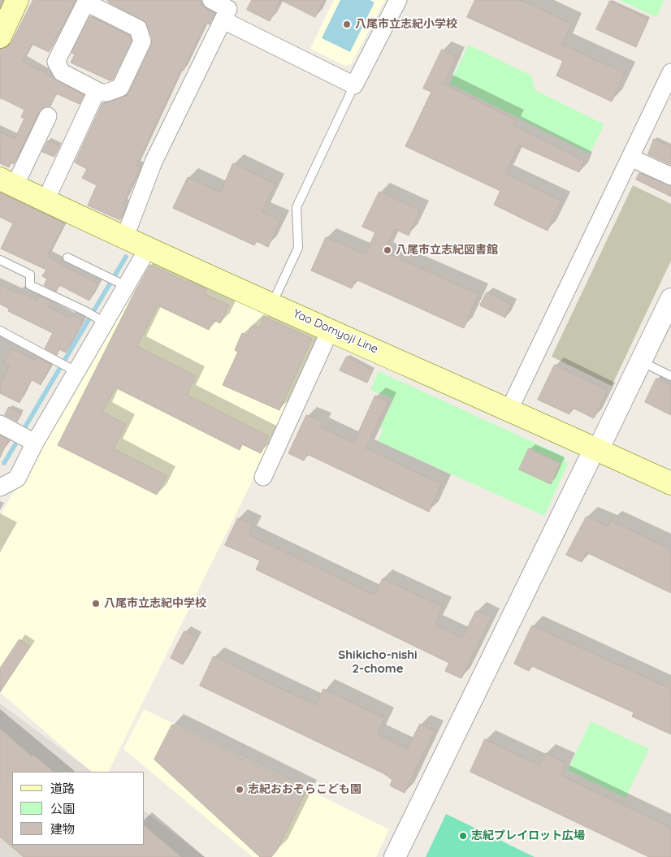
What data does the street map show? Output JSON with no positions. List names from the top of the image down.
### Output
{
  "streets": {
    "main road": ["Yao Domyoji Line"]
  },
  "districts": ["Shikicho-nishi 2-chome"],
  "places": [
    "八尾市立志紀小学校",
    "八尾市立志紀図書館",
    "八尾市立志紀中学校",
    "志紀おおぞらこども園",
    "志紀プレイロット広場"
  ],
  "legend": ["道路", "公園", "建物"]
}
